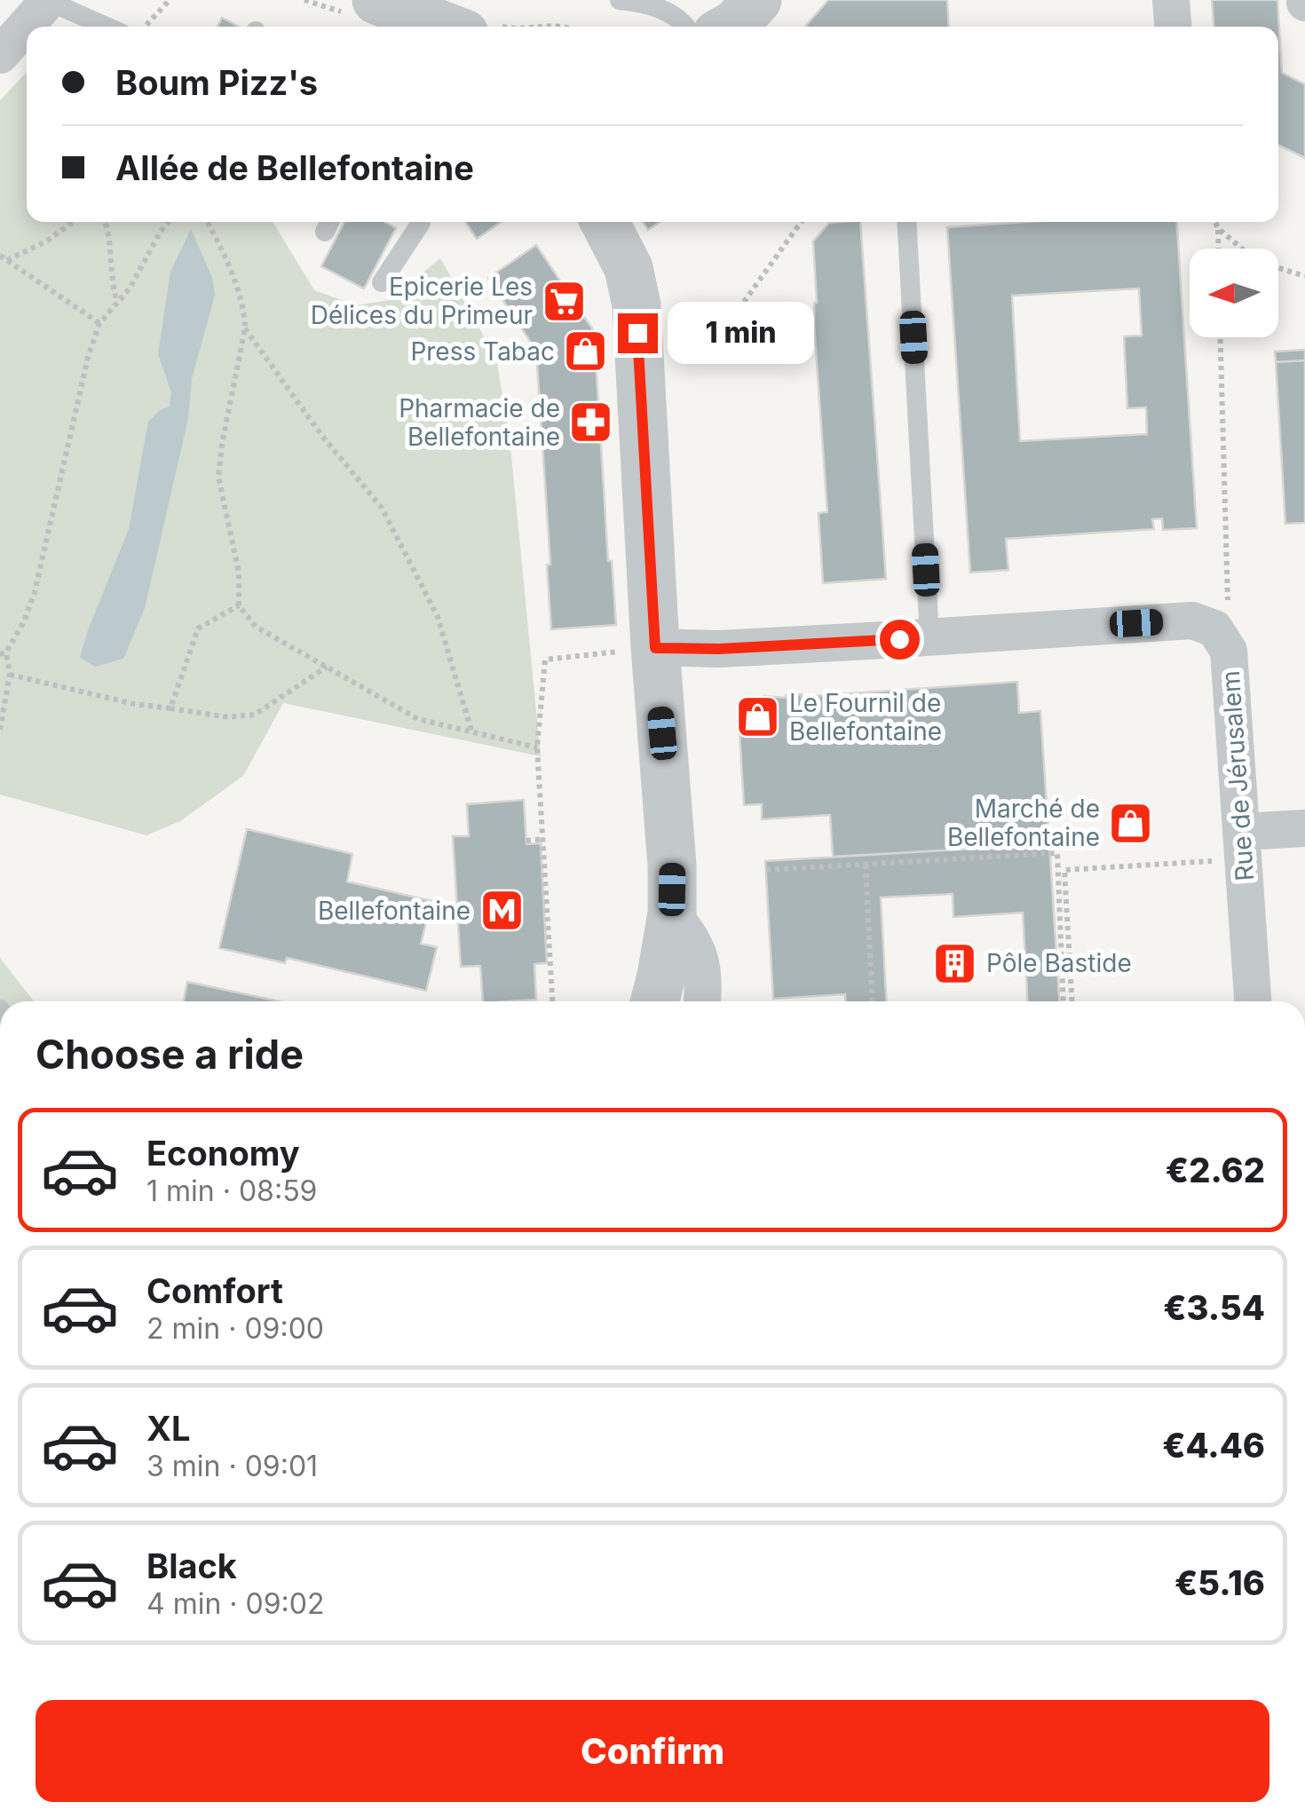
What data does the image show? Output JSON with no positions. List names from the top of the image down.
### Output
{
  "streets": {
    "street": ["Rue de Jérusalem"]
  },
  "places": {
    "supermarket": ["Epicerie Les Délices du Primeur"],
    "shop": ["Press Tabac", "Le Fournil de Bellefontaine", "Marché de Bellefontaine"],
    "pharmacy": ["Pharmacie de Bellefontaine"],
    "metro station": ["Bellefontaine"],
    "building": ["Pôle Bastide"]
  },
  "north": "left",
  "page": {
    "banner": ["Boum Pizz's", "Allée de Bellefontaine"],
    "bubble": "1 min",
    "heading": "Choose a ride",
    "list": [
      {
        "name": "Economy",
        "note": "1 min · 08:59",
        "value": "€2.62"
      },
      {
        "name": "Comfort",
        "note": "2 min · 09:00",
        "value": "€3.54"
      },
      {
        "name": "XL",
        "note": "3 min · 09:01",
        "value": "€4.46"
      },
      {
        "name": "Black",
        "note": "4 min · 09:02",
        "value": "€5.16"
      }
    ],
    "buttons": "Confirm"
  }
}
